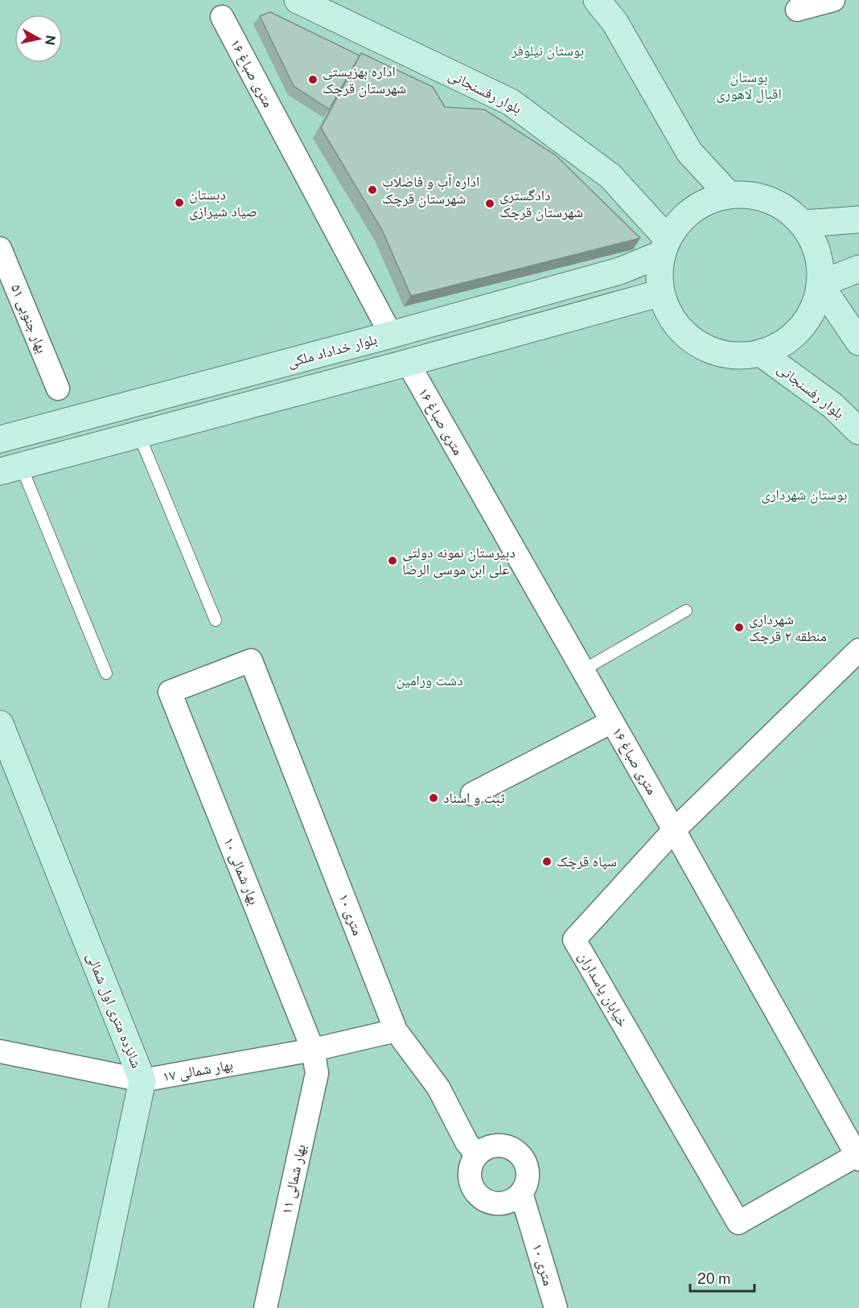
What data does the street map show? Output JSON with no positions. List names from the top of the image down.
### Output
{
  "streets": {
    "street": [
      "۱۶ متری صباغ",
      "بلوار رفسنجانی",
      "بهار جنوبی ۵۱",
      "بلوار خداداد ملکی",
      "بهار شمالی ۱۰",
      "۱۰ متری",
      "خیابان پاسداران",
      "شانزده متری اول شمالی",
      "بهار شمالی ۱۷",
      "بهار شمالی ۱۱"
    ]
  },
  "crossings": [
    ["۱۶ متری صباغ", "بلوار خداداد ملکی"],
    ["۱۶ متری صباغ", "خیابان پاسداران"],
    ["بلوار رفسنجانی", "بلوار خداداد ملکی"],
    ["بهار شمالی ۱۰", "۱۰ متری"],
    ["بهار شمالی ۱۰", "بهار شمالی ۱۷"],
    ["بهار شمالی ۱۰", "بهار شمالی ۱۱"],
    ["۱۰ متری", "بهار شمالی ۱۷"],
    ["شانزده متری اول شمالی", "بهار شمالی ۱۷"],
    ["بهار شمالی ۱۷", "بهار شمالی ۱۱"]
  ],
  "parks": [
    "بوستان نیلوفر",
    "بوستان اقبال لاهوری",
    "بوستان شهرداری",
    "دشت ورامین"
  ],
  "places": [
    "اداره بهزیستی شهرستان قرچک",
    "اداره آب و فاضلاب شهرستان قرچک",
    "دبستان صیاد شیرازی",
    "دادگستری شهرستان قرچک",
    "دبیرستان نمونه دولتی علی ابن موسی الرضا",
    "شهرداری منطقه ۲ قرچک",
    "ثبت و اسناد",
    "سپاه قرچک"
  ],
  "scale_bar": "20 m",
  "north": "right"
}
